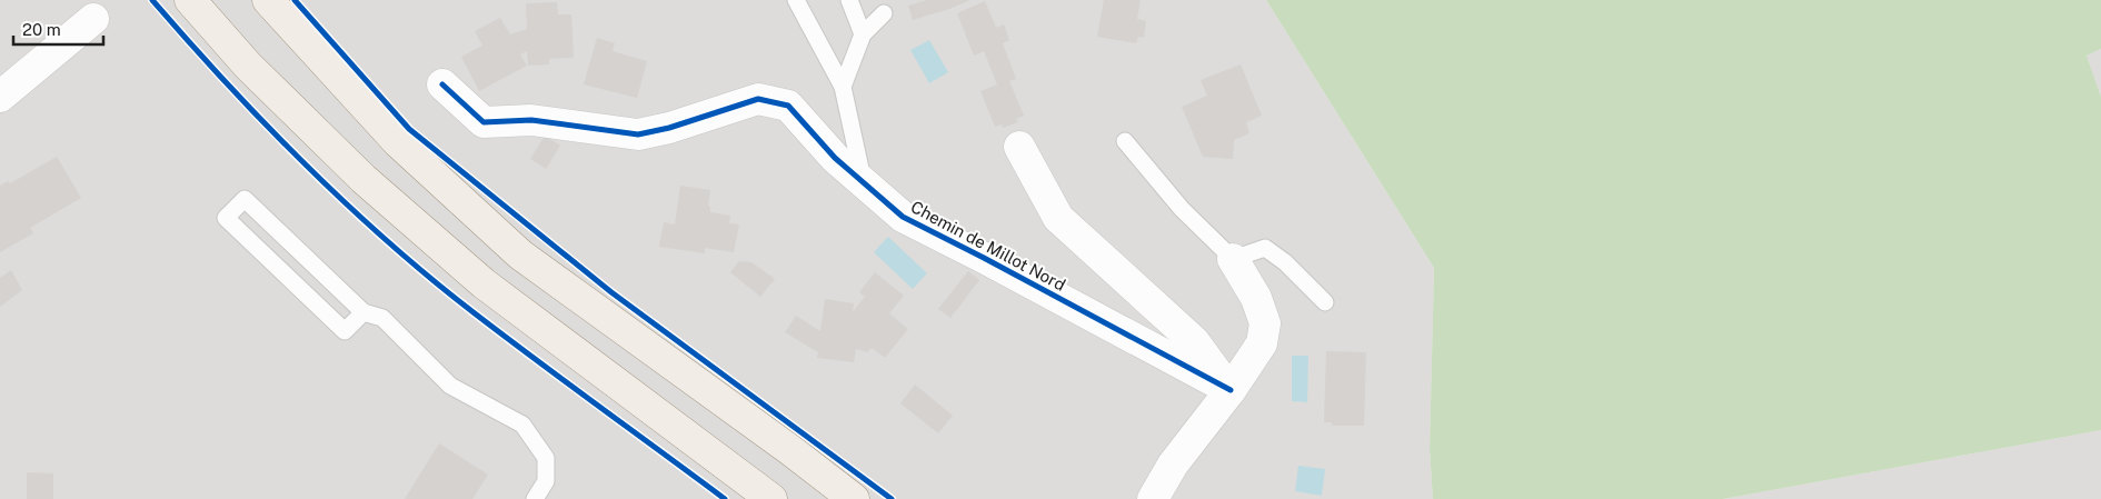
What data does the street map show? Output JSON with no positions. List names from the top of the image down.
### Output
{
  "streets": {
    "street": ["Chemin de Millot Nord"]
  },
  "scale_bar": "20 m"
}
